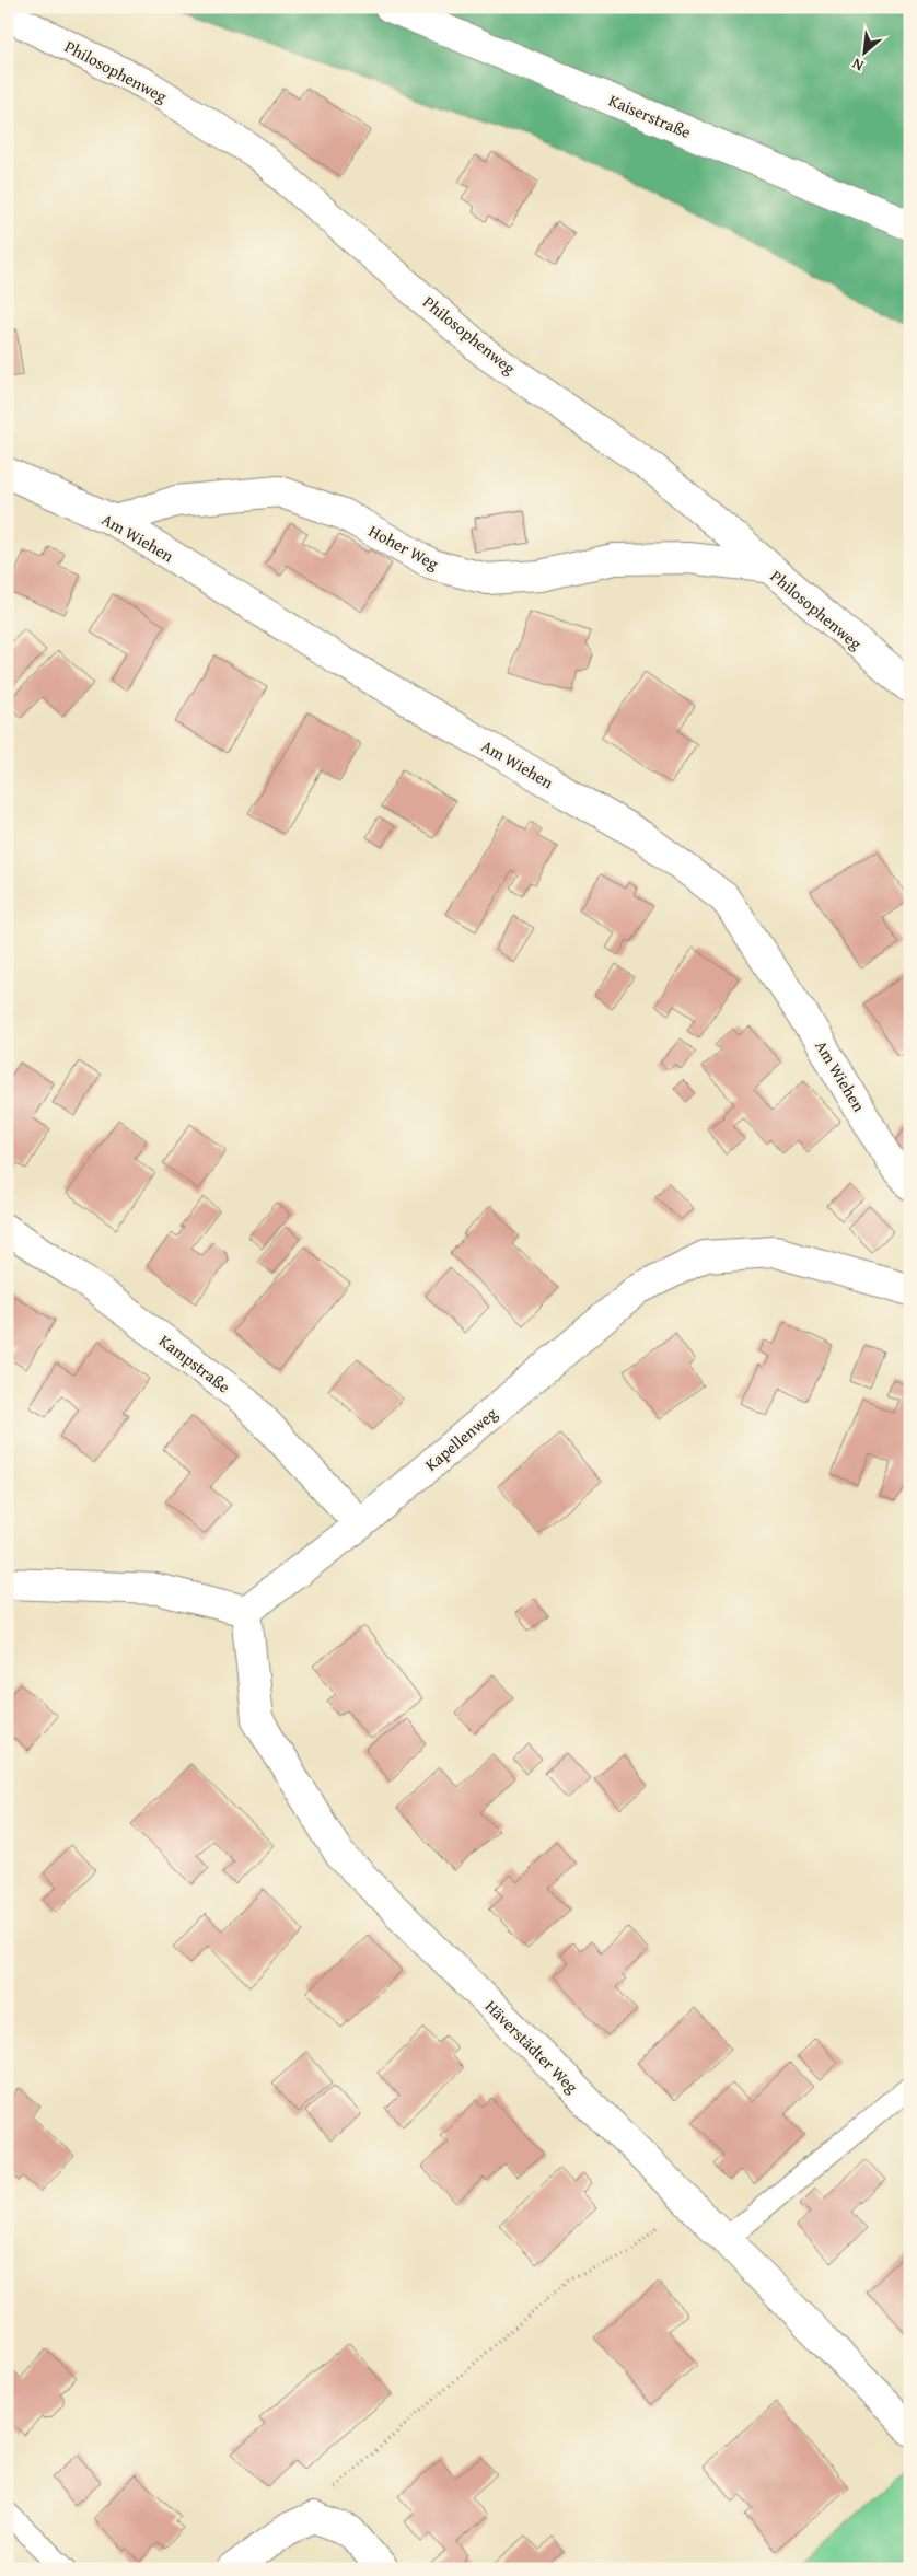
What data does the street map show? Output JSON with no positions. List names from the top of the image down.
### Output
{
  "streets": {
    "street": [
      "Philosophenweg",
      "Kaiserstraße",
      "Am Wiehen",
      "Hoher Weg",
      "Kampstraße",
      "Kapellenweg",
      "Häverstädter Weg"
    ]
  },
  "crossings": [
    ["Philosophenweg", "Hoher Weg"],
    ["Am Wiehen", "Hoher Weg"],
    ["Kampstraße", "Kapellenweg"],
    ["Kapellenweg", "Häverstädter Weg"]
  ],
  "north": "bottom left"
}
